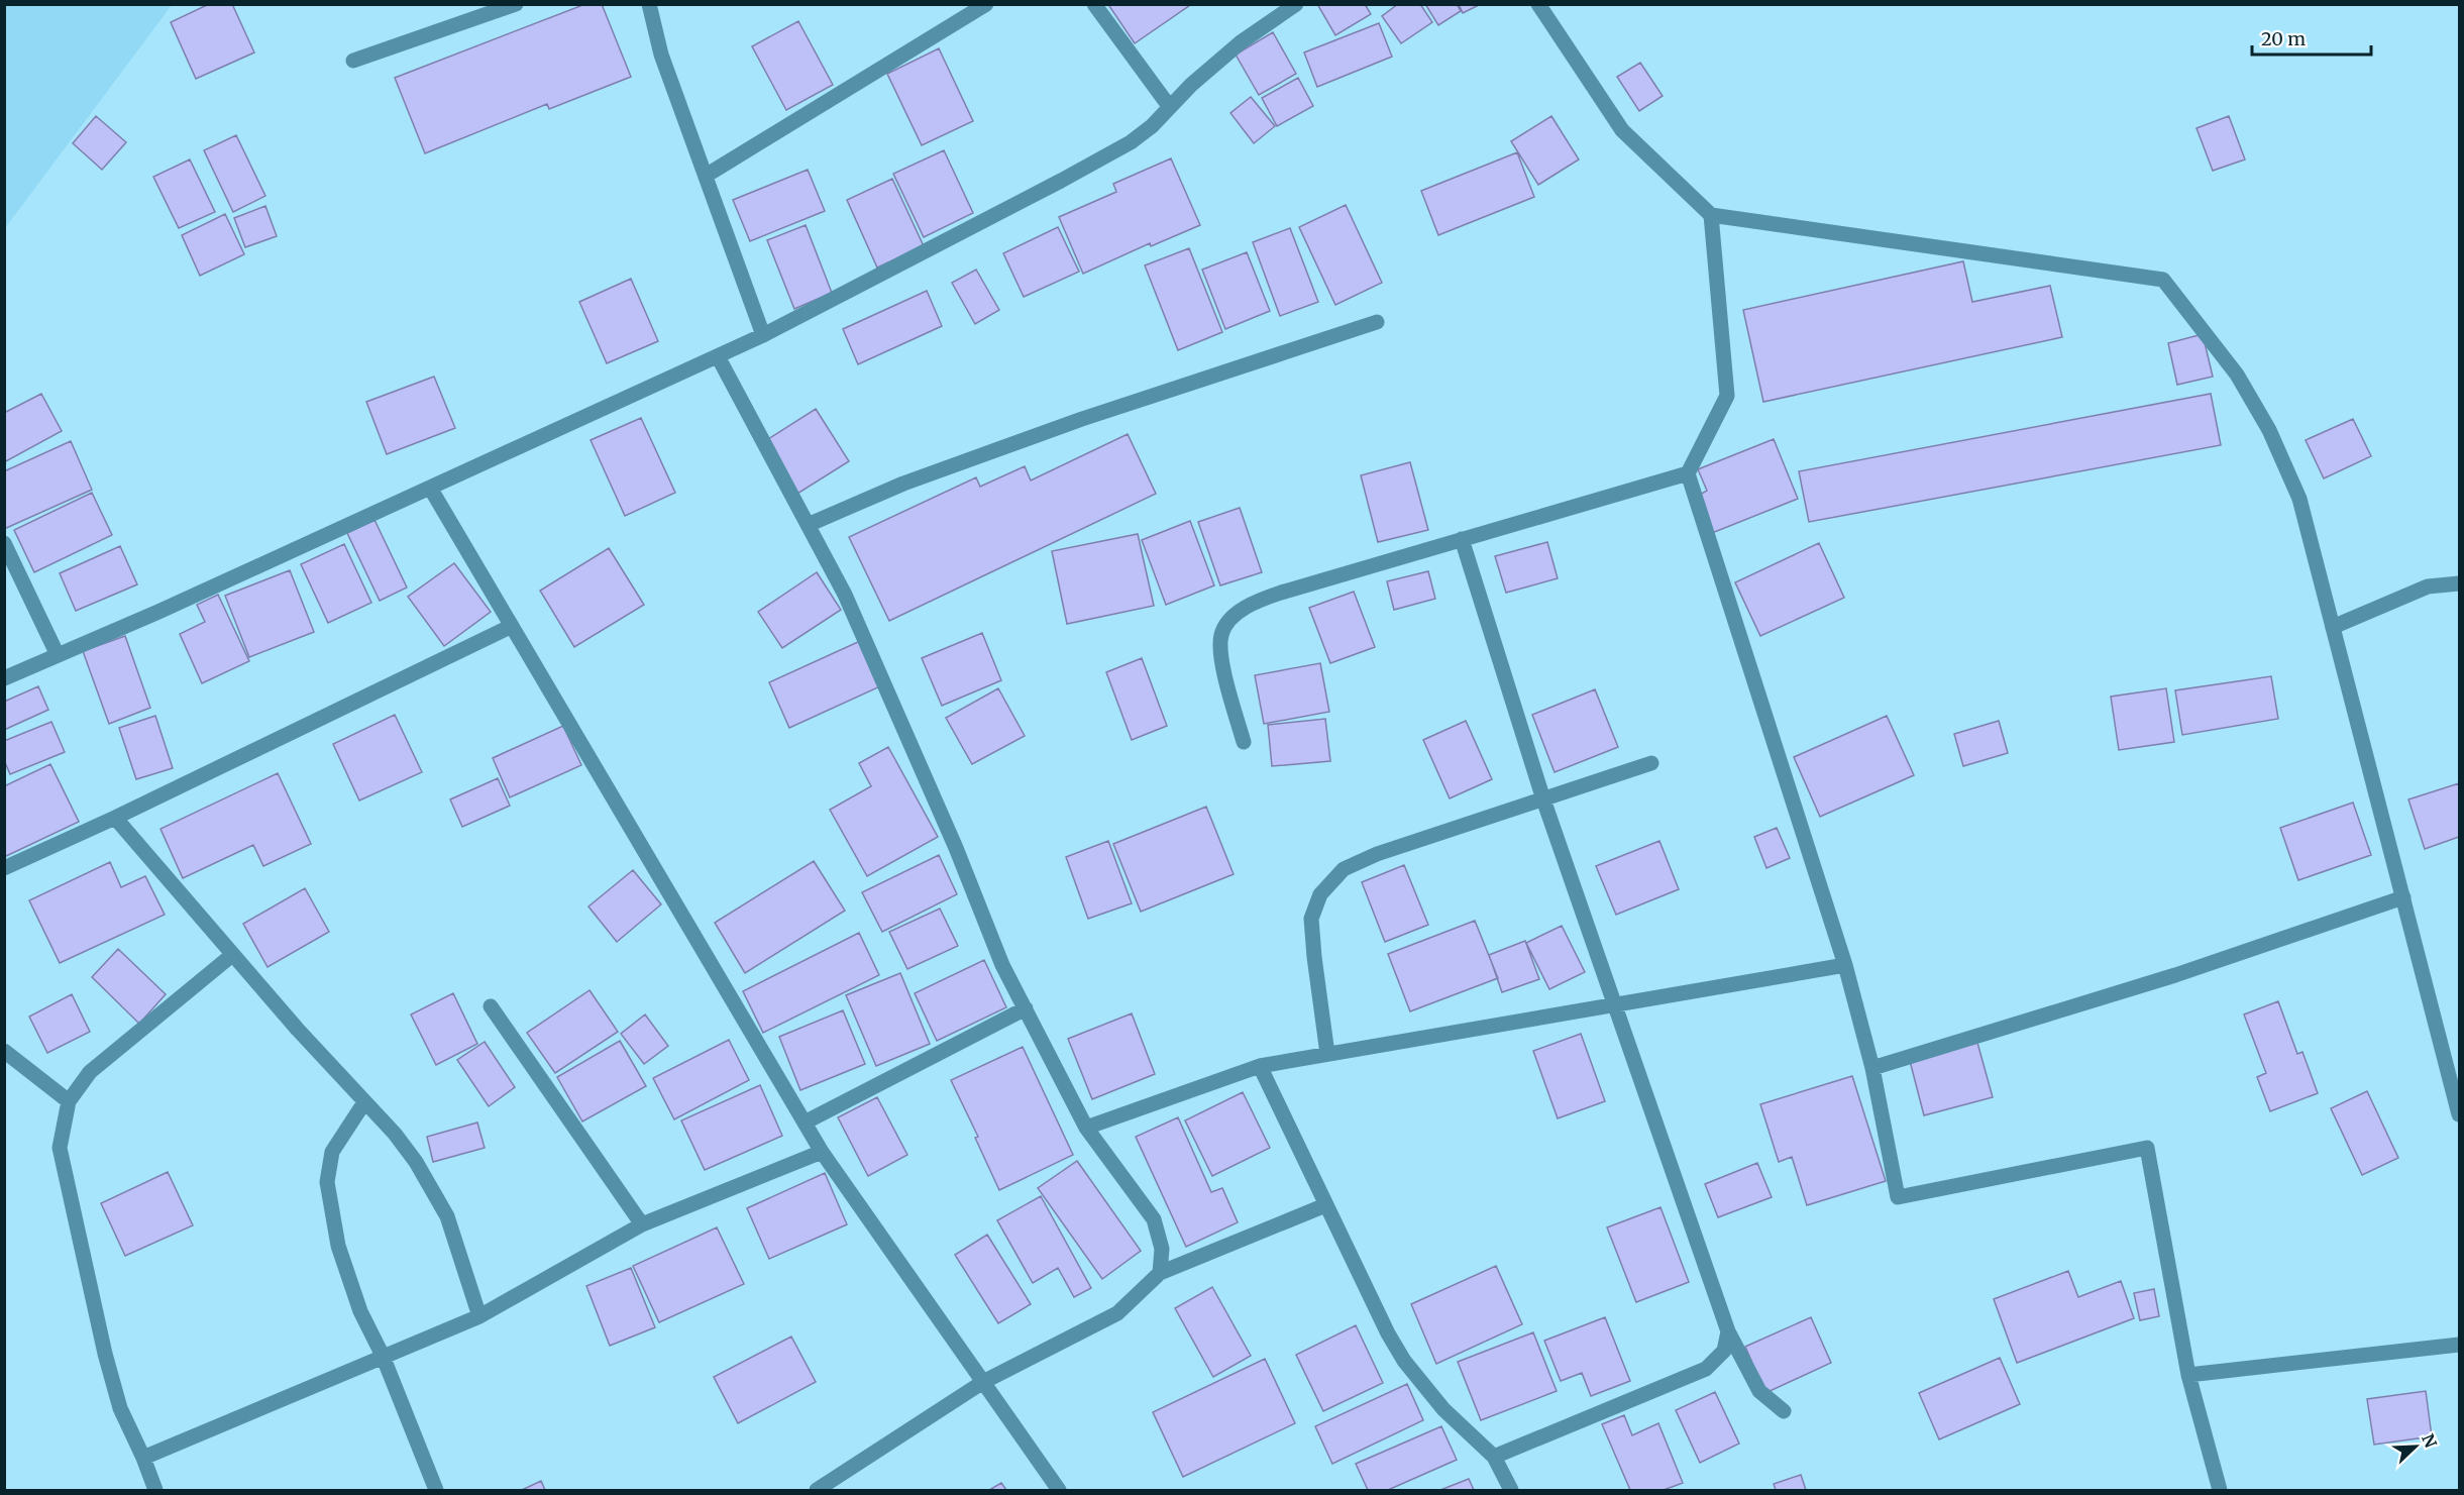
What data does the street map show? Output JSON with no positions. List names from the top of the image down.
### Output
{
  "scale_bar": "20 m",
  "north": "top right"
}
